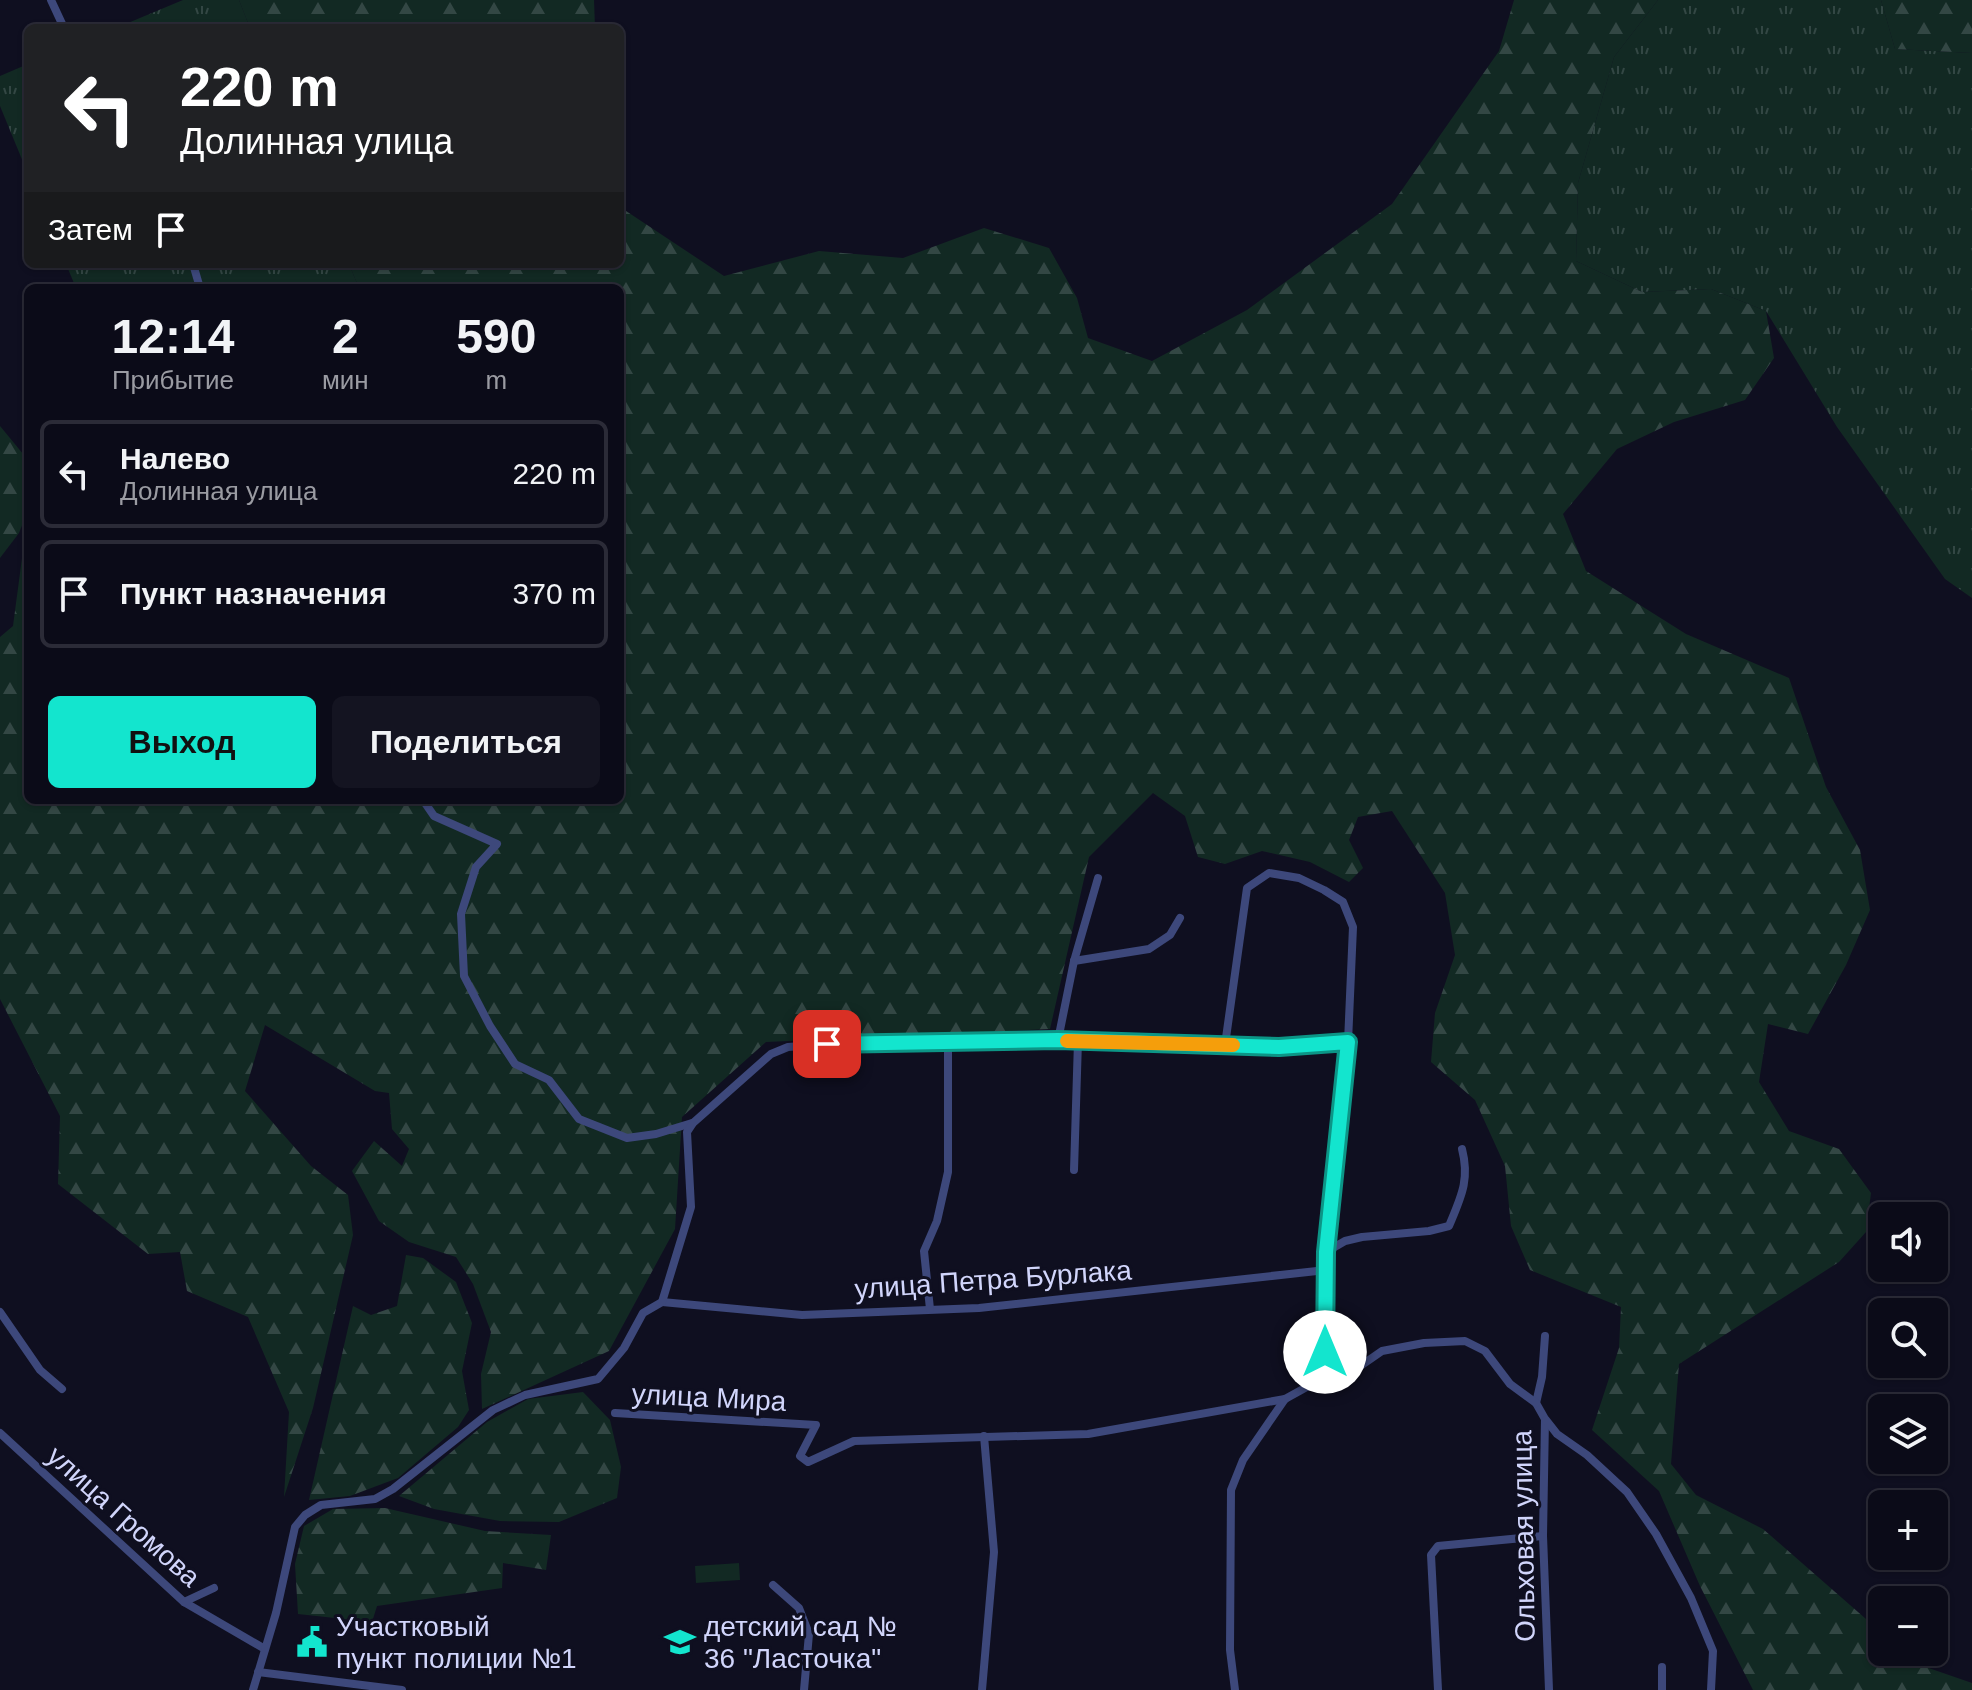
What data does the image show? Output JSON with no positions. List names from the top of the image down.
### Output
{
  "streets": {
    "street": [
      "улица Петра Бурлака",
      "улица Мира",
      "улица Громова",
      "Ольховая улица"
    ]
  },
  "places": {
    "public building": ["Участковый пункт полиции №1"],
    "school or university": ["детский сад № 36 \"Ласточка\""]
  },
  "page": {
    "turn": ["220 m", "Долинная улица"],
    "then": "Затем",
    "eta": [
      "12:14",
      "Прибытие",
      "2",
      "мин",
      "590",
      "m"
    ],
    "list": [
      {
        "name": "Налево",
        "note": "Долинная улица",
        "value": "220 m"
      },
      {
        "name": "Пункт назначения",
        "value": "370 m"
      }
    ],
    "buttons": ["Выход", "Поделиться"],
    "map_buttons": ["+", "−"]
  }
}
